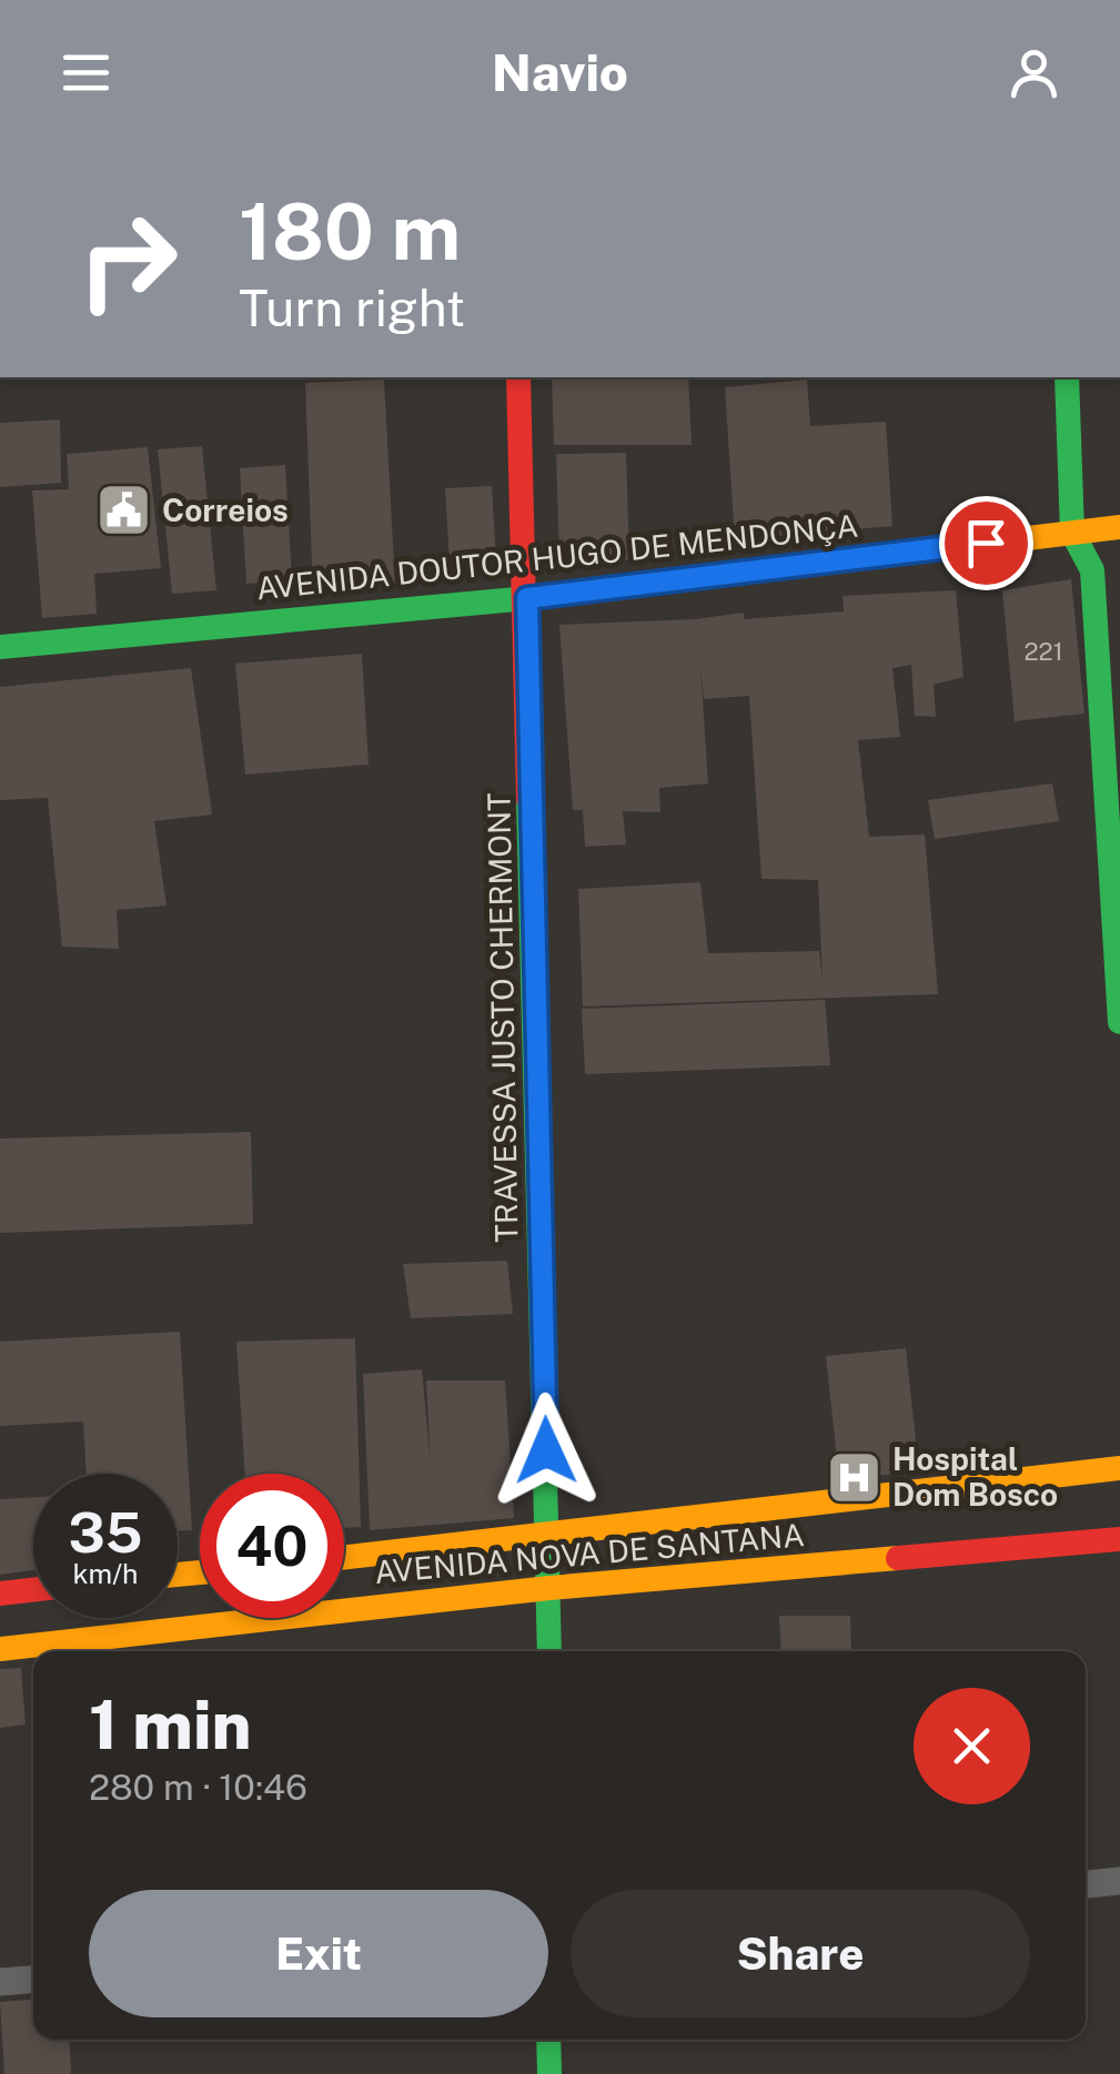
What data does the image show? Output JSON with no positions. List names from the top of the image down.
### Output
{
  "streets": {
    "street": ["AVENIDA DOUTOR HUGO DE MENDONÇA", "TRAVESSA JUSTO CHERMONT", "AVENIDA NOVA DE SANTANA"]
  },
  "crossings": [
    ["AVENIDA DOUTOR HUGO DE MENDONÇA", "TRAVESSA JUSTO CHERMONT"],
    ["TRAVESSA JUSTO CHERMONT", "AVENIDA NOVA DE SANTANA"]
  ],
  "places": {
    "public building": ["Correios"],
    "hospital": ["Hospital Dom Bosco"]
  },
  "house_numbers": ["221"],
  "page": {
    "header": "Navio",
    "turn": ["180 m", "Turn right"],
    "speed": "35 km/h",
    "limit": "40",
    "heading": ["1 min", "280 m · 10:46"],
    "buttons": ["Exit", "Share"]
  }
}
